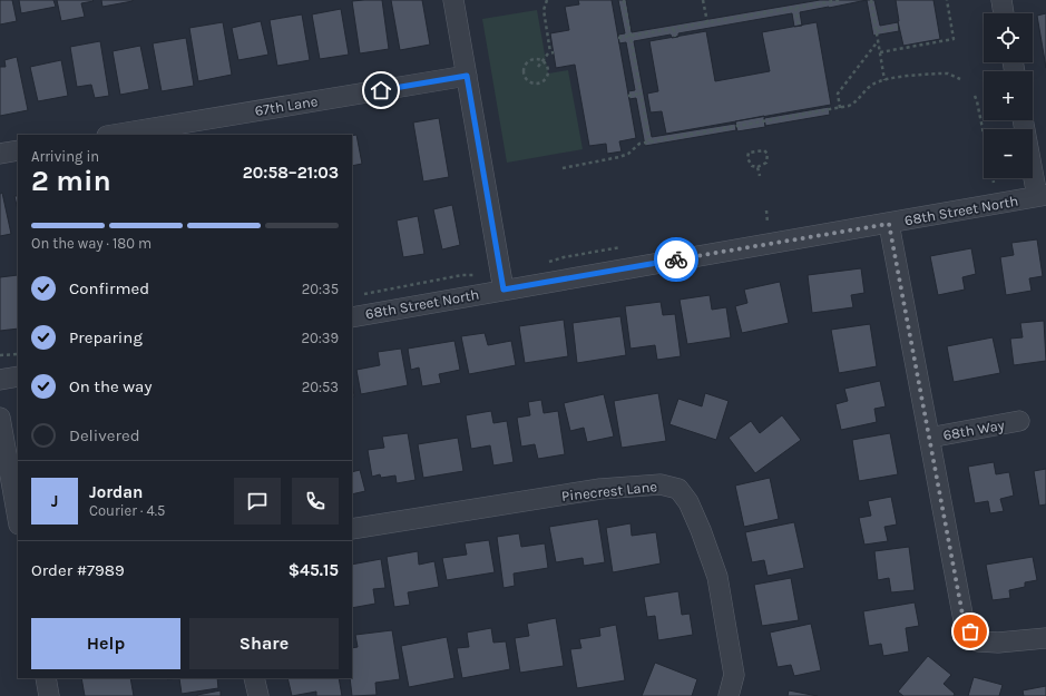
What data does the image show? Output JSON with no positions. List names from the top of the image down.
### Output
{
  "streets": {
    "street": [
      "67th Lane",
      "68th Street North",
      "68th Way",
      "Pinecrest Lane"
    ]
  },
  "page": {
    "map_buttons": ["+", "−"],
    "heading": ["2 min", "Arriving in", "20:58–21:03"],
    "panel": [
      "Jordan",
      "Courier · 4.5",
      "Order #7989",
      "$45.15"
    ],
    "bar": "On the way · 180 m",
    "list": [
      ["Confirmed", "20:35"],
      ["Preparing", "20:39"],
      ["On the way", "20:53"],
      "Delivered"
    ],
    "round": "J",
    "buttons": ["Help", "Share"]
  }
}
